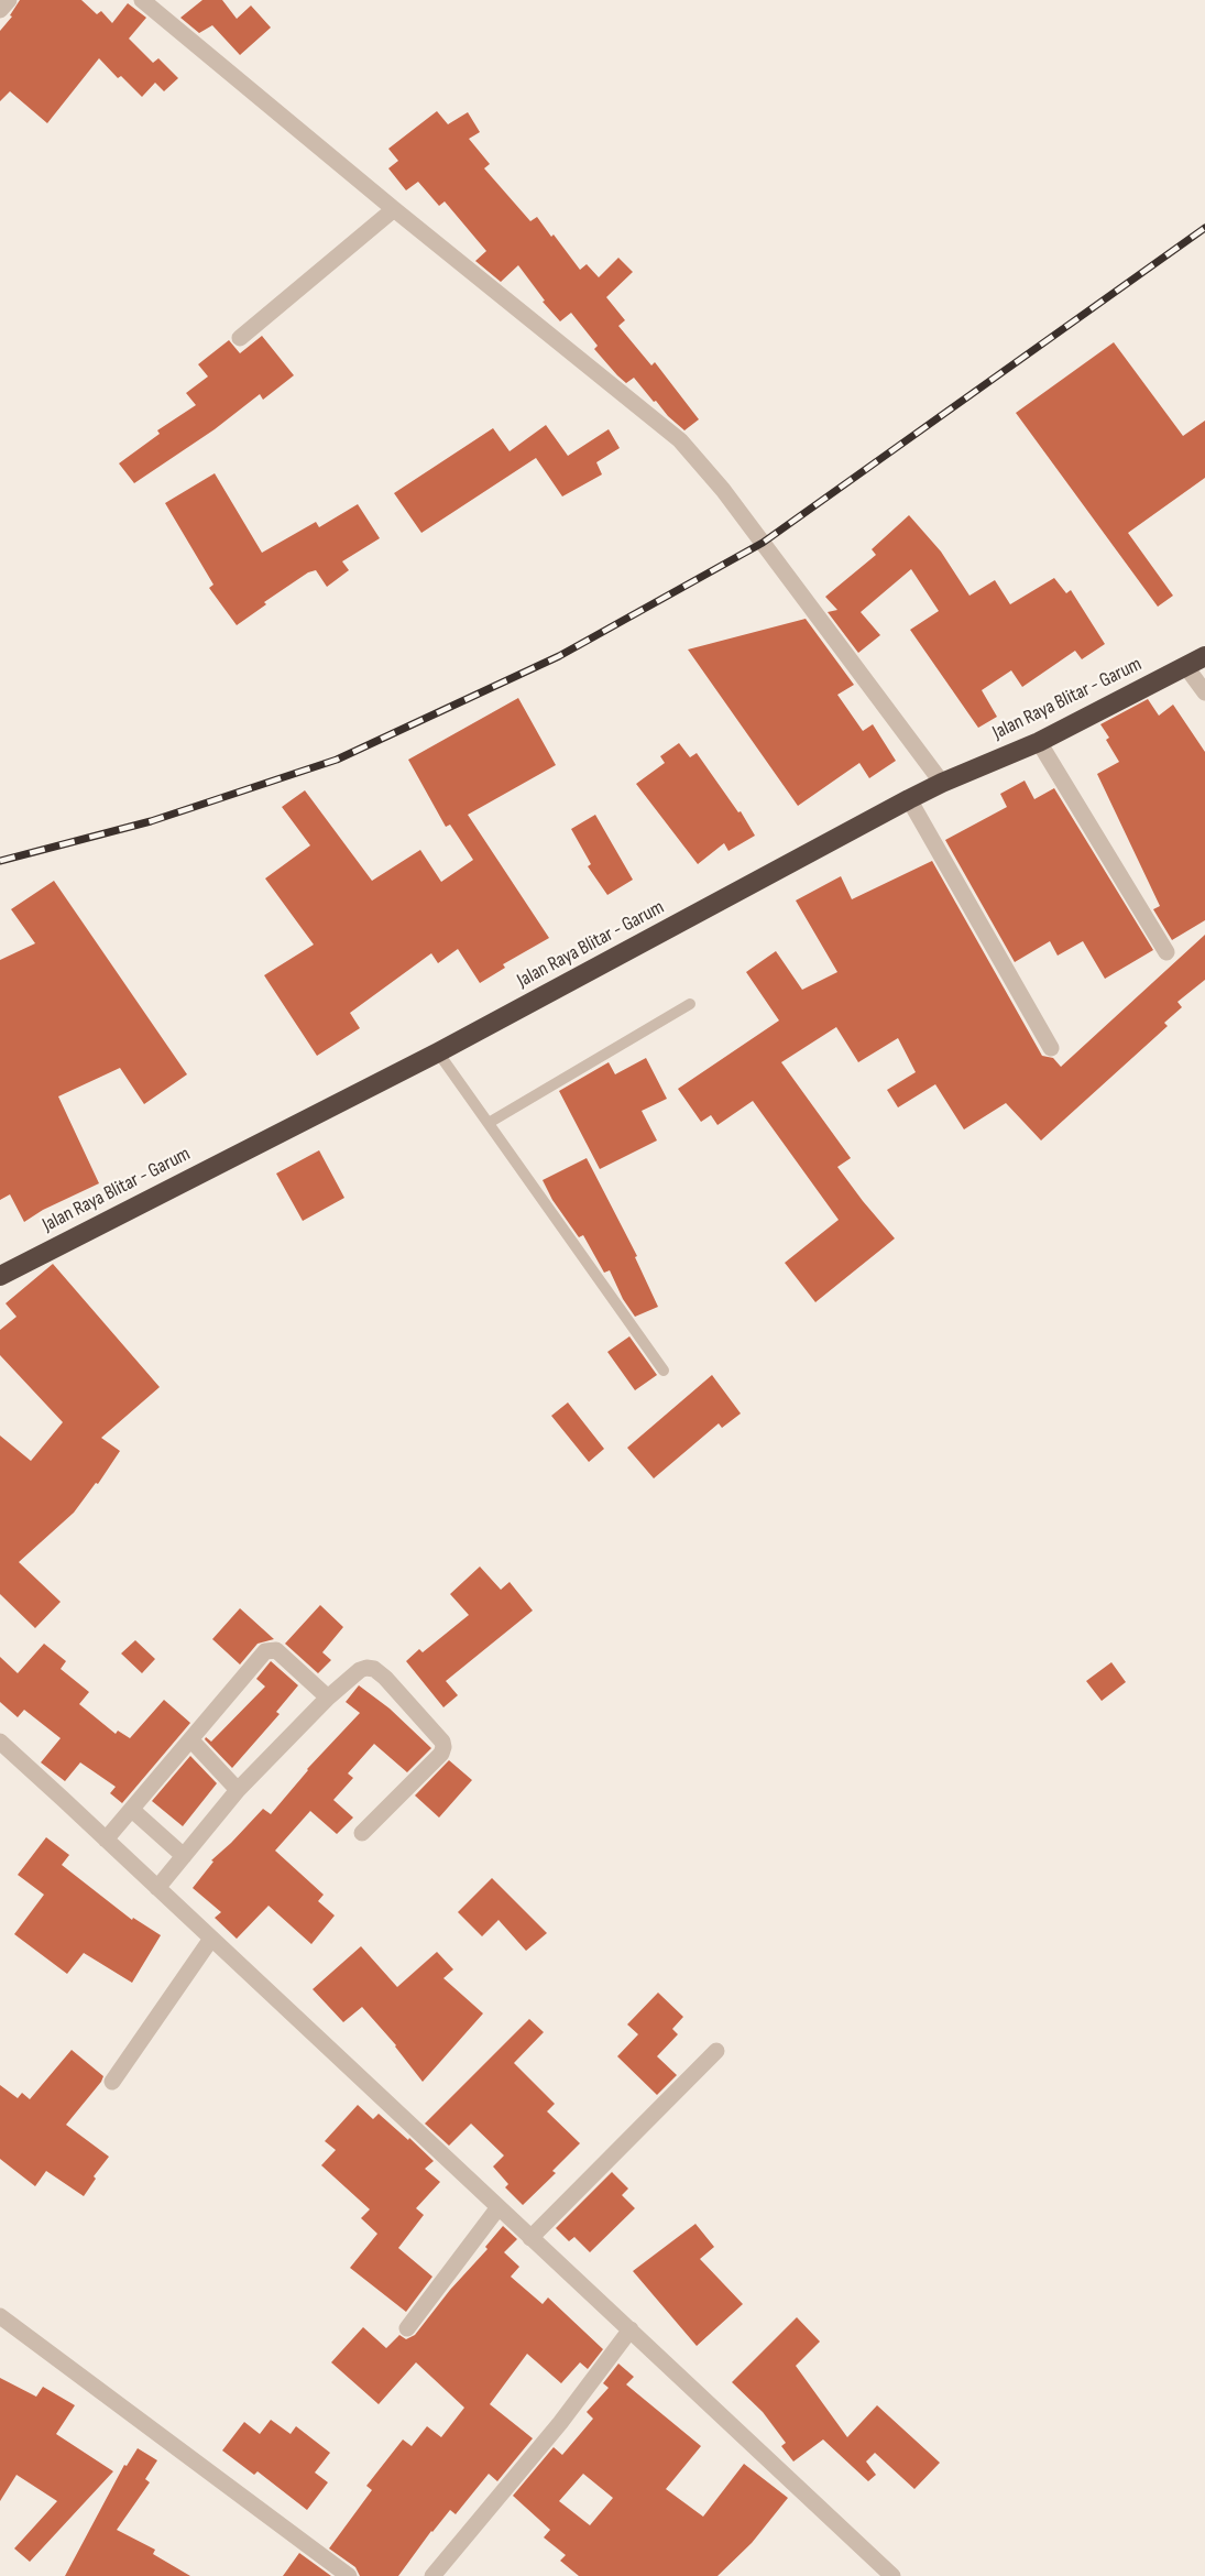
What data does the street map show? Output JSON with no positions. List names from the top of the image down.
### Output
{
  "streets": {
    "highway": ["Jalan Raya Blitar - Garum"]
  }
}
